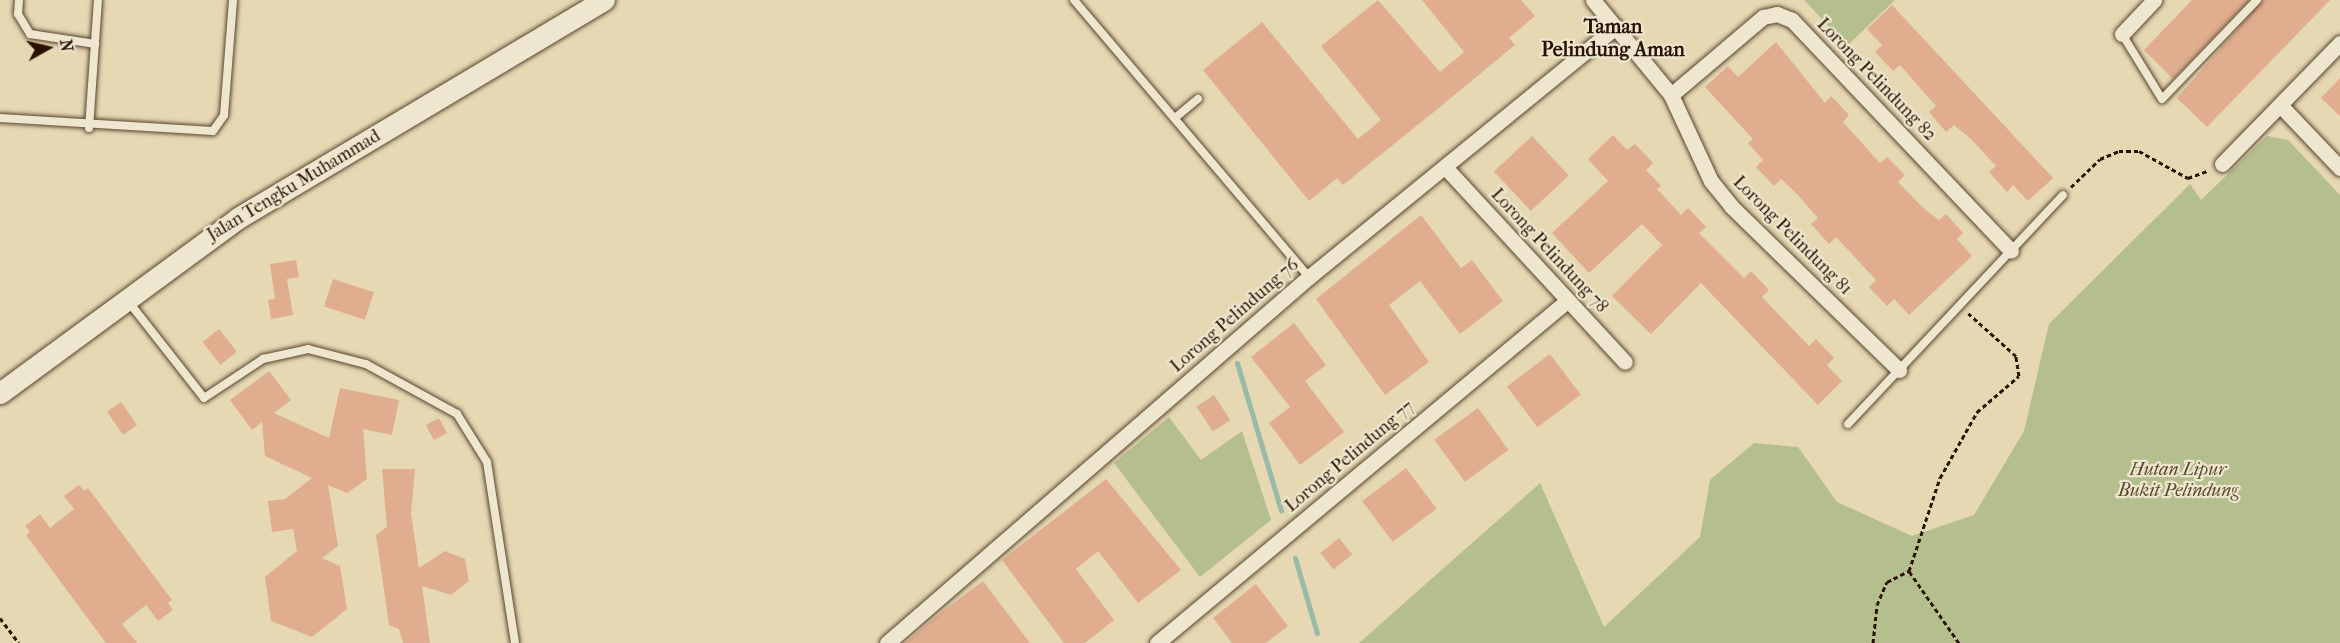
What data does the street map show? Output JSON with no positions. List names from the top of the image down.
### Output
{
  "streets": {
    "main road": ["Jalan Tengku Muhammad"],
    "street": [
      "Lorong Pelindung 82",
      "Lorong Pelindung 81",
      "Lorong Pelindung 78",
      "Lorong Pelindung 76",
      "Lorong Pelindung 77"
    ]
  },
  "crossings": [
    ["Lorong Pelindung 82", "Lorong Pelindung 81"],
    ["Lorong Pelindung 81", "Lorong Pelindung 76"],
    ["Lorong Pelindung 78", "Lorong Pelindung 76"],
    ["Lorong Pelindung 78", "Lorong Pelindung 77"]
  ],
  "districts": ["Taman Pelindung Aman"],
  "parks": ["Hutan Lipur Bukit Pelindung"],
  "north": "right"
}
